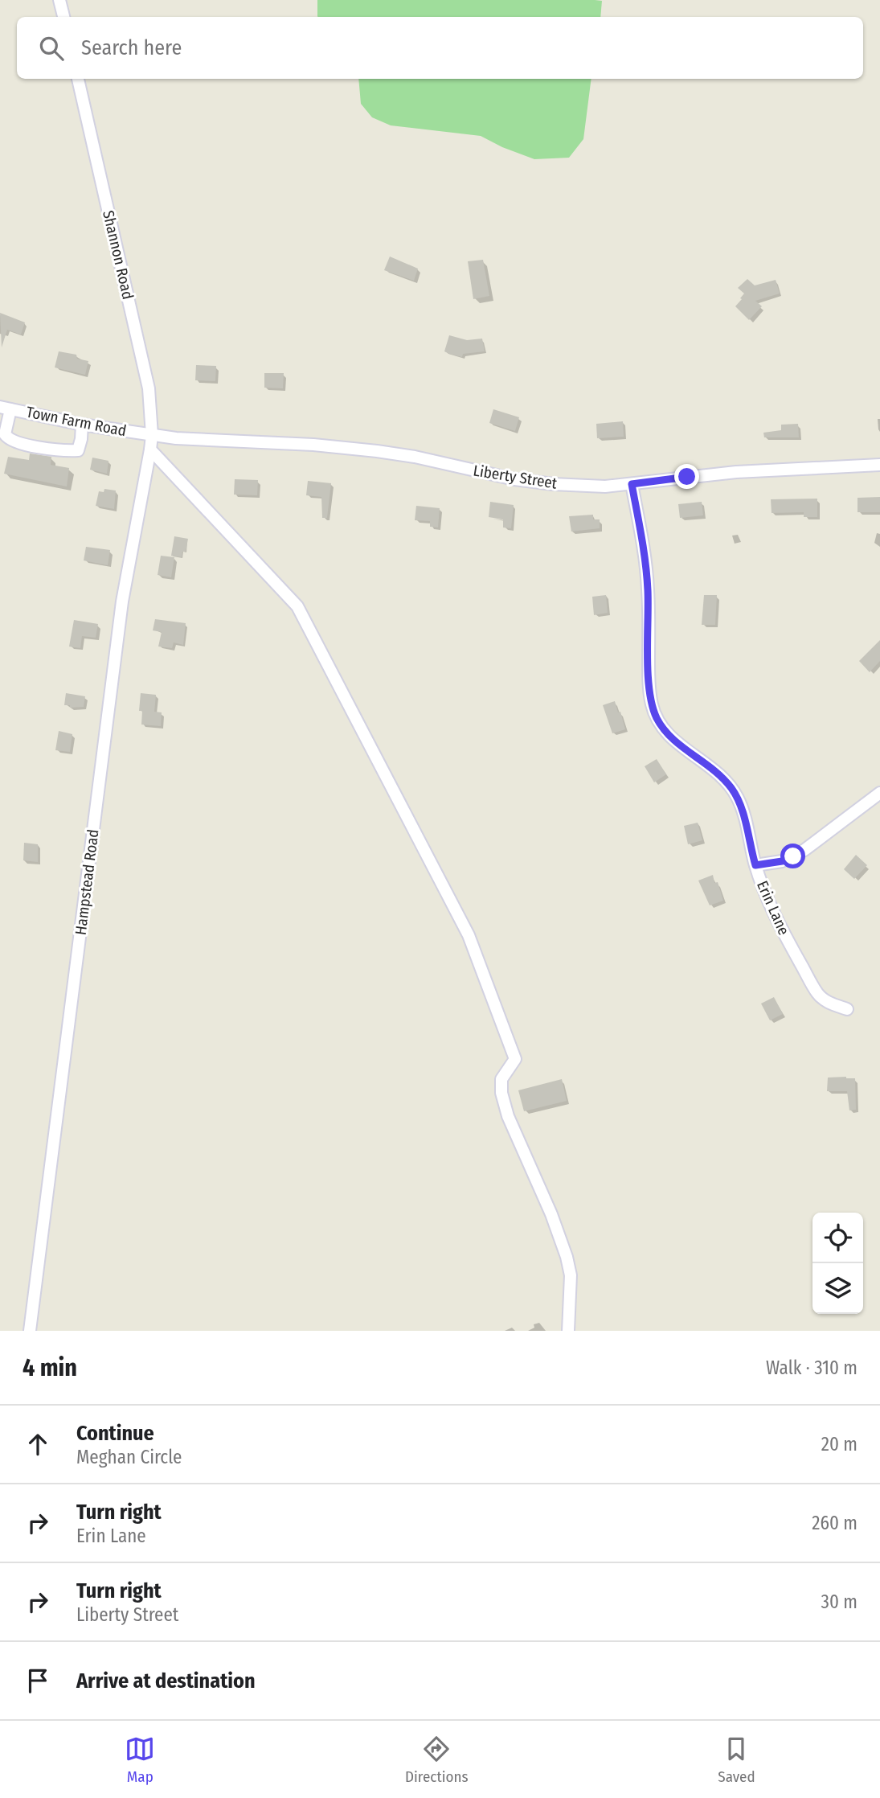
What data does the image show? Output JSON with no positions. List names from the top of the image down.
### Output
{
  "streets": {
    "street": [
      "Shannon Road",
      "Town Farm Road",
      "Liberty Street",
      "Hampstead Road",
      "Erin Lane"
    ]
  },
  "crossings": [
    ["Shannon Road", "Town Farm Road"],
    ["Shannon Road", "Liberty Street"],
    ["Shannon Road", "Hampstead Road"],
    ["Town Farm Road", "Liberty Street"],
    ["Town Farm Road", "Hampstead Road"],
    ["Liberty Street", "Hampstead Road"],
    ["Liberty Street", "Erin Lane"]
  ],
  "page": {
    "search": "Search here",
    "heading": ["4 min", "Walk · 310 m"],
    "list": [
      ["Continue", "Meghan Circle", "20 m"],
      ["Turn right", "Erin Lane", "260 m"],
      ["Turn right", "Liberty Street", "30 m"],
      "Arrive at destination"
    ],
    "nav": ["Map", "Directions", "Saved"]
  }
}
